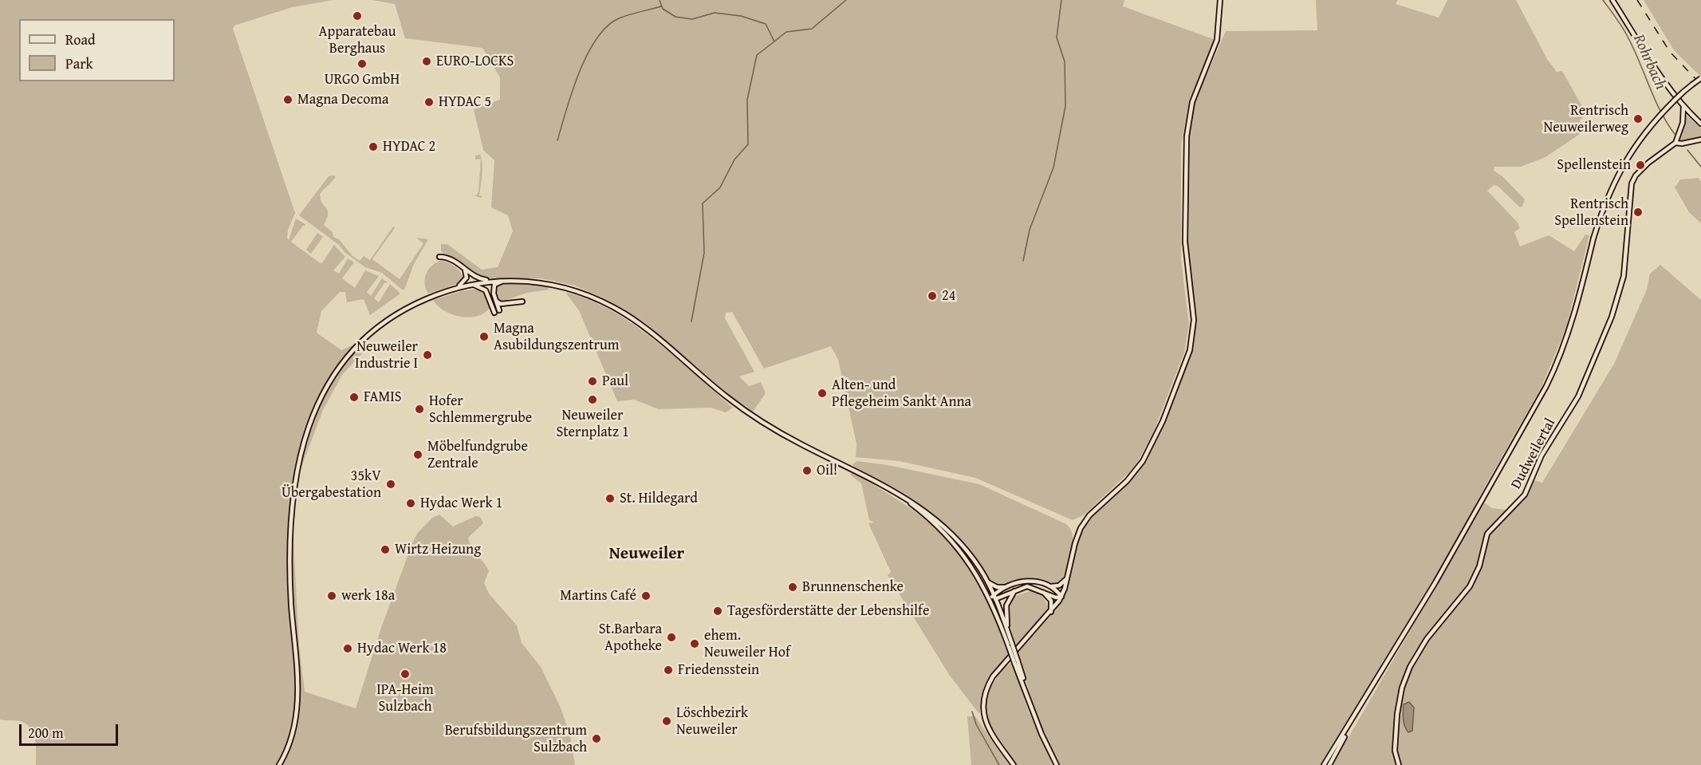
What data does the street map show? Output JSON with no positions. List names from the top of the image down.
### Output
{
  "streets": {
    "main road": ["Dudweilertal"]
  },
  "districts": ["Neuweiler"],
  "water": ["Rohrbach"],
  "places": [
    "Apparatebau Berghaus",
    "EURO-LOCKS",
    "URGO GmbH",
    "Magna Decoma",
    "HYDAC 5",
    "Rentrisch Neuweilerweg",
    "HYDAC 2",
    "Spellenstein",
    "Rentrisch Spellenstein",
    "24",
    "Magna Asubildungszentrum",
    "Neuweiler Industrie I",
    "Paul",
    "Alten- und Pflegeheim Sankt Anna",
    "FAMIS",
    "Neuweiler Sternplatz 1",
    "Hofer Schlemmergrube",
    "Möbelfundgrube Zentrale",
    "Oil!",
    "35kV Übergabestation",
    "St. Hildegard",
    "Hydac Werk 1",
    "Wirtz Heizung",
    "Brunnenschenke",
    "werk 18a",
    "Martins Café",
    "Tagesförderstätte der Lebenshilfe",
    "St.Barbara Apotheke",
    "ehem. Neuweiler Hof",
    "Hydac Werk 18",
    "Friedensstein",
    "IPA-Heim Sulzbach",
    "Löschbezirk Neuweiler",
    "Berufsbildungszentrum Sulzbach"
  ],
  "legend": ["Road", "Park"],
  "scale_bar": "200 m"
}
